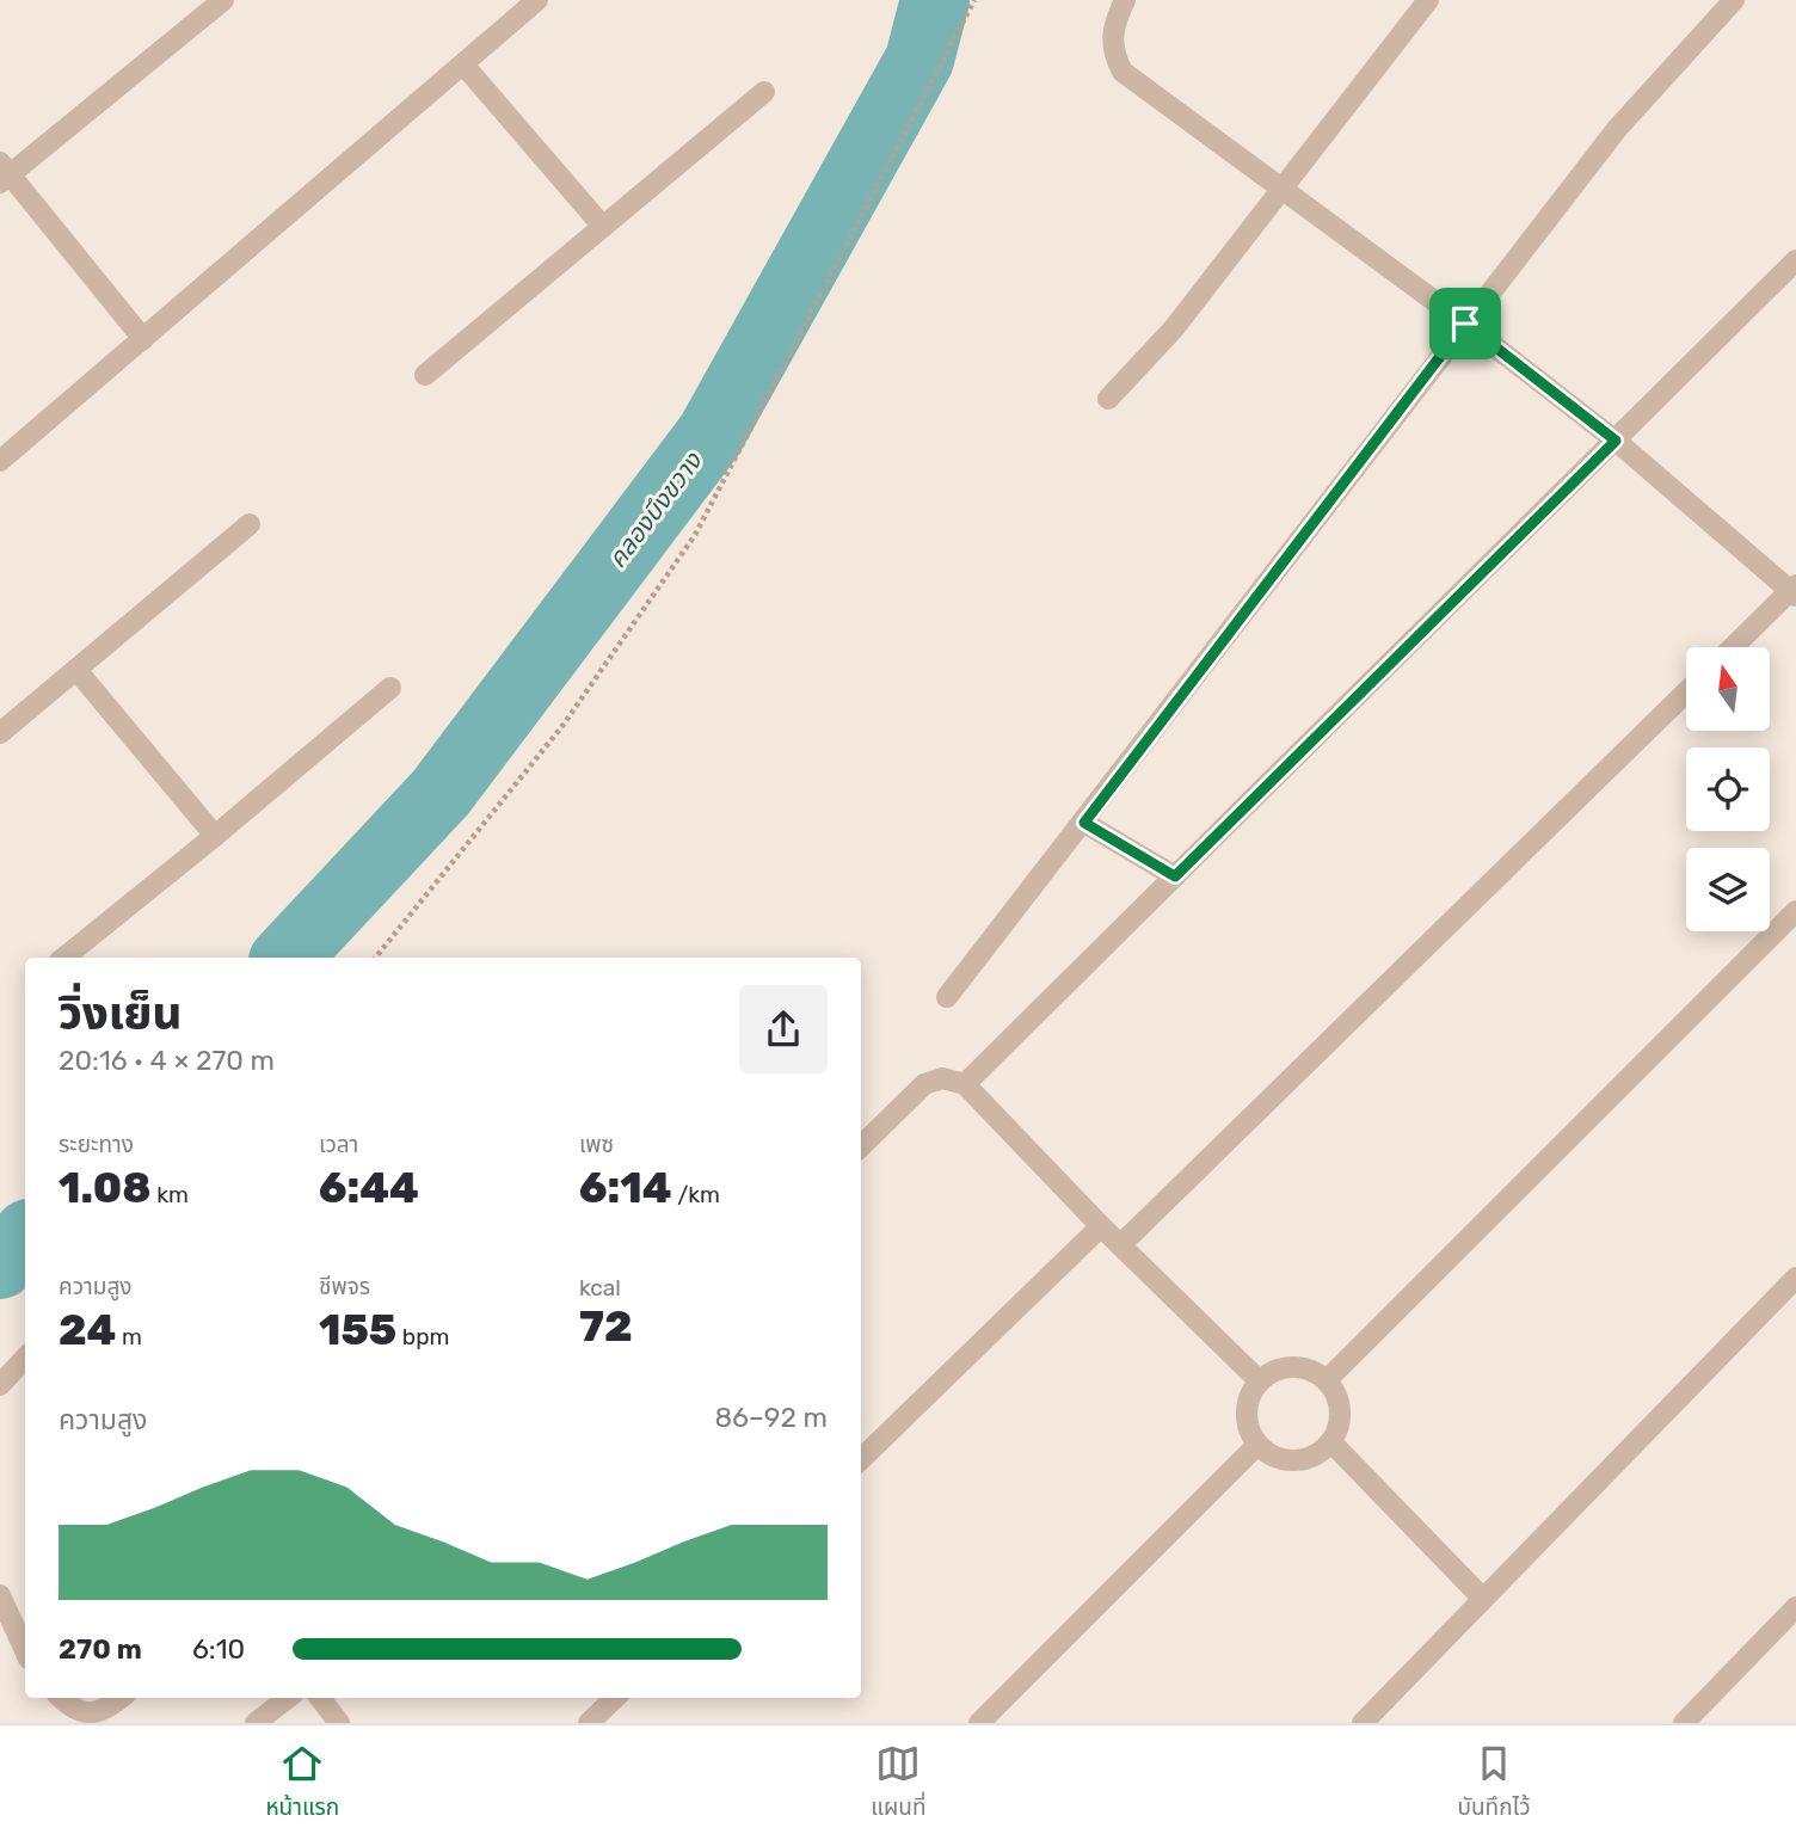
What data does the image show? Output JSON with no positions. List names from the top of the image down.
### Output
{
  "water": ["คลองบึงขวาง"],
  "north": "top",
  "page": {
    "heading": ["วิ่งเย็น", "20:16 · 4 × 270 m"],
    "stats": [
      ["ระยะทาง", "1.08 km"],
      ["เวลา", "6:44"],
      ["เพซ", "6:14 /km"],
      ["ความสูง", "24 m"],
      ["ชีพจร", "155 bpm"],
      ["kcal", "72"]
    ],
    "chart": ["ความสูง", "86–92 m"],
    "list": [
      {
        "name": "270 m",
        "note": "6:10"
      }
    ],
    "tabs": ["หน้าแรก", "แผนที่", "บันทึกไว้"]
  }
}
